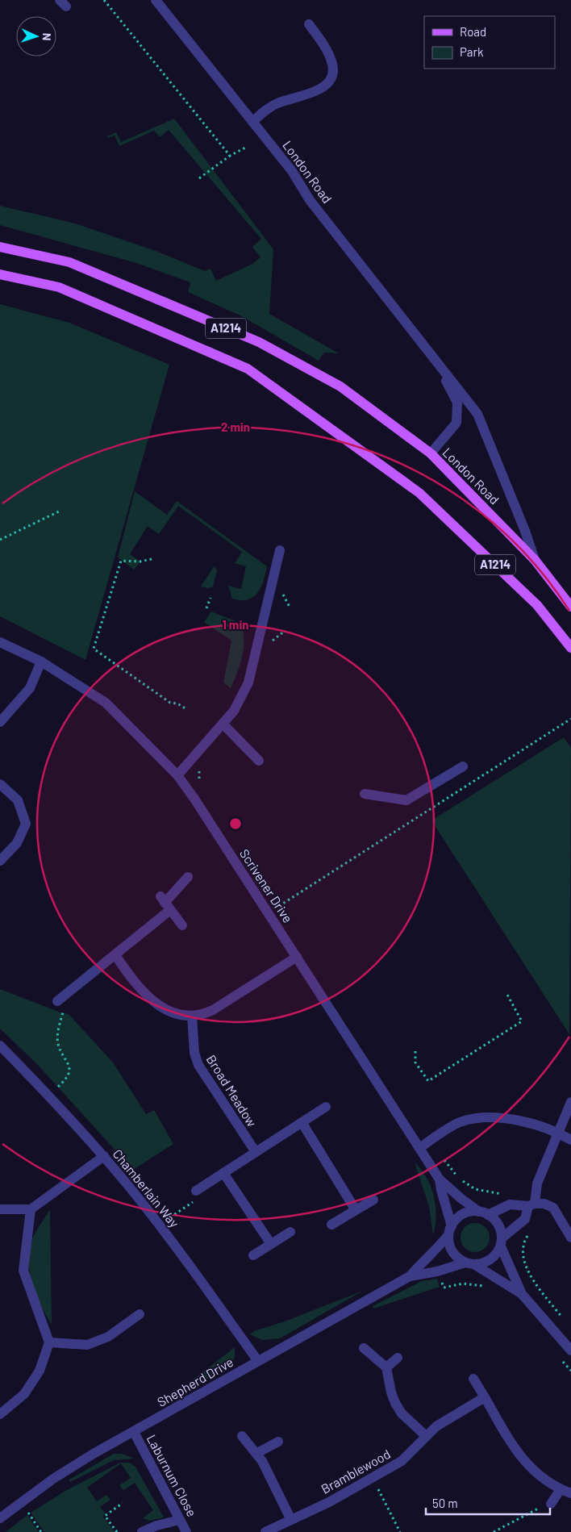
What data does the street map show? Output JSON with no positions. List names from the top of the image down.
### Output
{
  "streets": {
    "main road": ["London Road", "A1214"],
    "street": [
      "Scrivener Drive",
      "Broad Meadow",
      "Chamberlain Way",
      "Shepherd Drive",
      "Bramblewood",
      "Laburnum Close"
    ]
  },
  "crossings": [
    ["London Road", "A1214"],
    ["Scrivener Drive", "Shepherd Drive"],
    ["Chamberlain Way", "Shepherd Drive"],
    ["Shepherd Drive", "Laburnum Close"]
  ],
  "legend": ["Road", "Park"],
  "scale_bar": "50 m",
  "north": "right",
  "rings": ["2 min", "1 min"]
}
